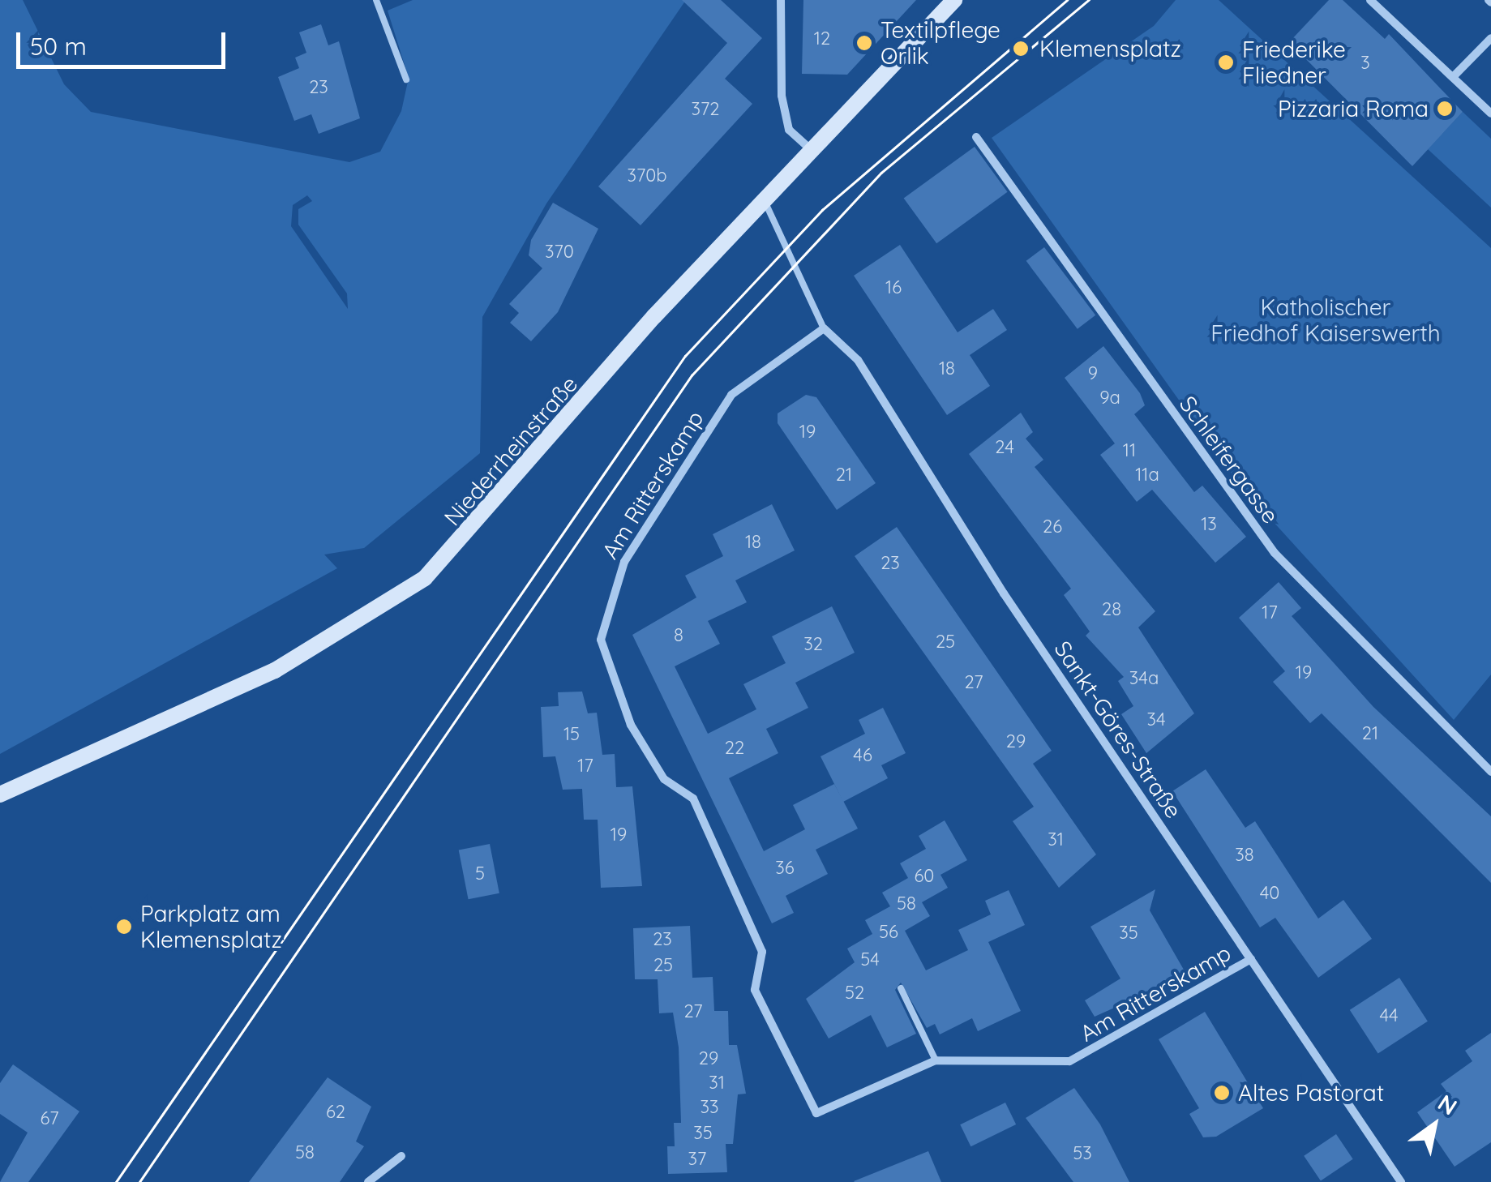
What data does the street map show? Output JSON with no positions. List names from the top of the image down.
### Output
{
  "streets": {
    "main road": ["Niederrheinstraße"],
    "street": ["Schleifergasse", "Am Ritterskamp", "Sankt-Göres-Straße"]
  },
  "crossings": [
    ["Am Ritterskamp", "Sankt-Göres-Straße"]
  ],
  "parks": ["Katholischer Friedhof Kaiserswerth"],
  "places": [
    "Textilpflege Orlik",
    "Klemensplatz",
    "Friederike Fliedner",
    "Pizzaria Roma",
    "Parkplatz am Klemensplatz",
    "Altes Pastorat"
  ],
  "house_numbers": [
    "12",
    "3",
    "23",
    "372",
    "370b",
    "370",
    "16",
    "18",
    "9",
    "9a",
    "19",
    "24",
    "11",
    "21",
    "11a",
    "13",
    "26",
    "18",
    "23",
    "28",
    "17",
    "8",
    "25",
    "32",
    "19",
    "34a",
    "27",
    "34",
    "21",
    "15",
    "29",
    "22",
    "46",
    "17",
    "19",
    "31",
    "38",
    "36",
    "5",
    "60",
    "40",
    "58",
    "56",
    "35",
    "23",
    "54",
    "25",
    "52",
    "27",
    "44",
    "29",
    "31",
    "33",
    "62",
    "67",
    "35",
    "58",
    "53",
    "37"
  ],
  "scale_bar": "50 m",
  "north": "top right"
}
